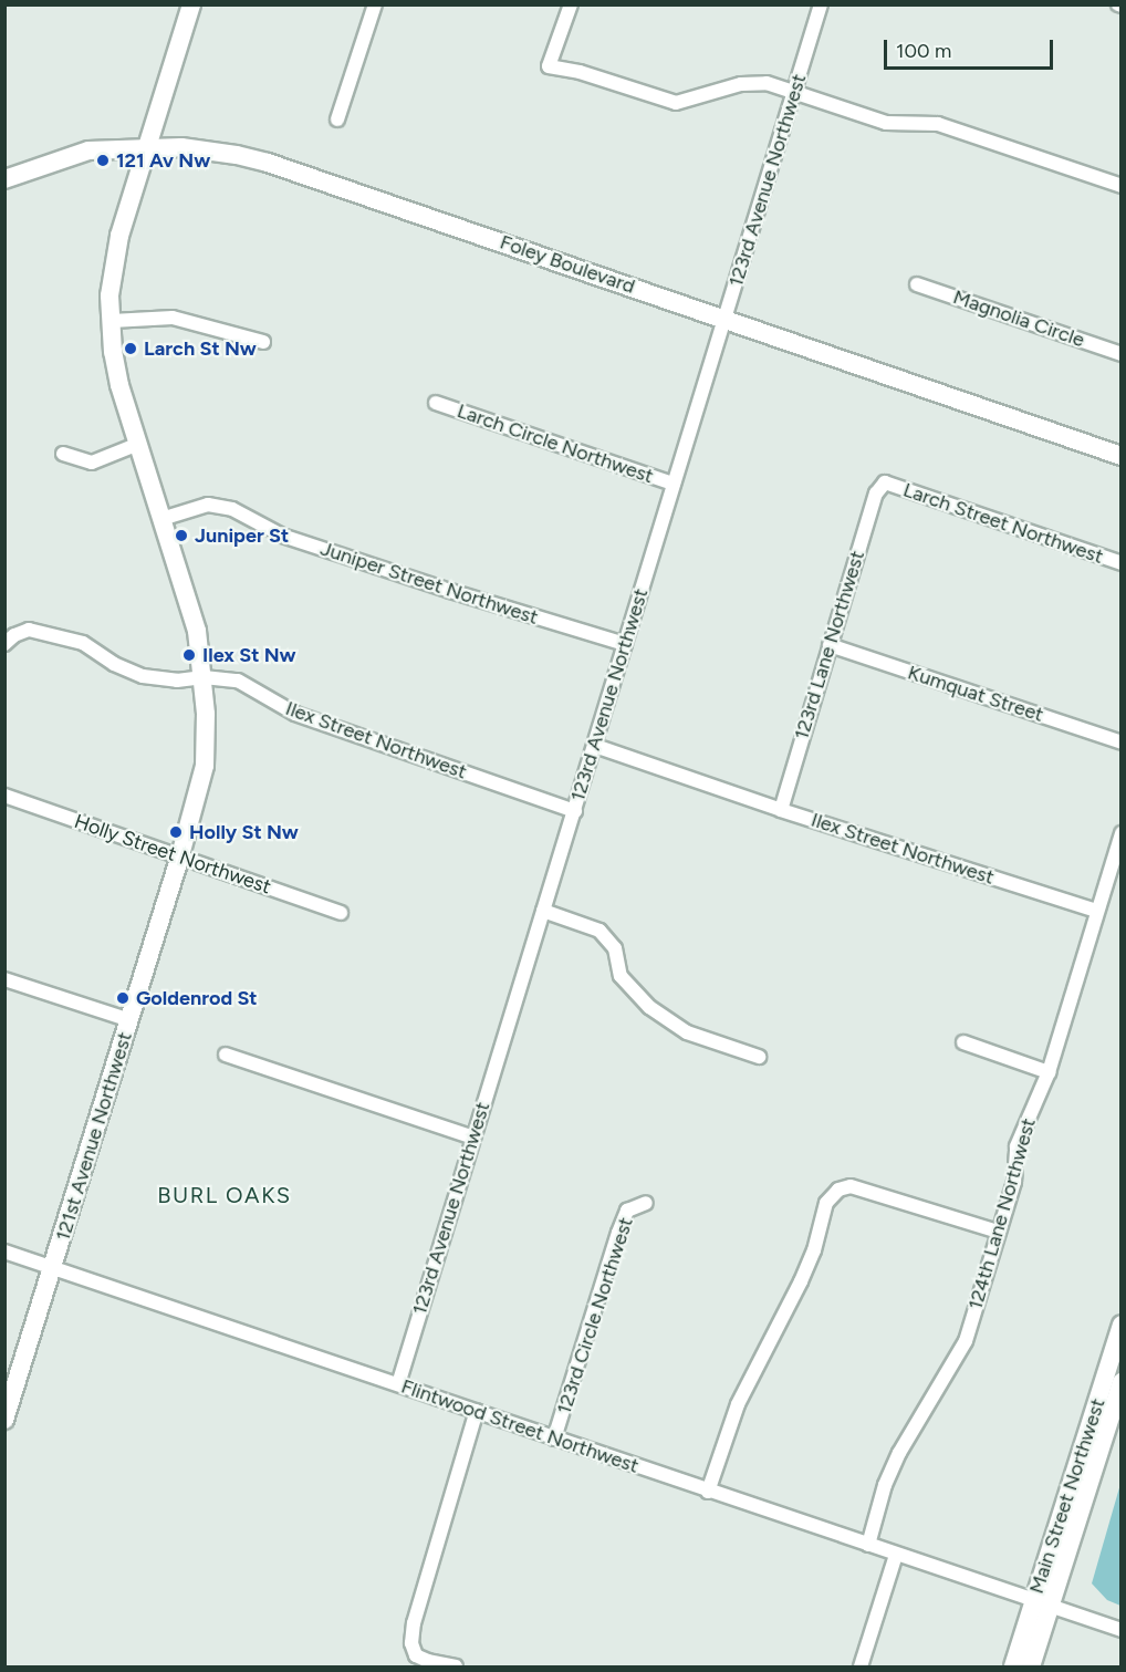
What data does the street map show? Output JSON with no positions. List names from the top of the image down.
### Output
{
  "streets": {
    "street": [
      "123rd Avenue Northwest",
      "Foley Boulevard",
      "Magnolia Circle",
      "Larch Circle Northwest",
      "Larch Street Northwest",
      "Juniper Street Northwest",
      "123rd Lane Northwest",
      "Kumquat Street",
      "Ilex Street Northwest",
      "Holly Street Northwest",
      "121st Avenue Northwest",
      "124th Lane Northwest",
      "123rd Circle Northwest",
      "Flintwood Street Northwest",
      "Main Street Northwest"
    ]
  },
  "crossings": [
    ["123rd Avenue Northwest", "Foley Boulevard"],
    ["123rd Avenue Northwest", "Larch Circle Northwest"],
    ["123rd Avenue Northwest", "Juniper Street Northwest"],
    ["123rd Avenue Northwest", "Ilex Street Northwest"],
    ["123rd Avenue Northwest", "Flintwood Street Northwest"],
    ["Foley Boulevard", "121st Avenue Northwest"],
    ["Larch Street Northwest", "123rd Lane Northwest"],
    ["Juniper Street Northwest", "121st Avenue Northwest"],
    ["123rd Lane Northwest", "Kumquat Street"],
    ["123rd Lane Northwest", "Ilex Street Northwest"],
    ["Ilex Street Northwest", "121st Avenue Northwest"],
    ["Ilex Street Northwest", "124th Lane Northwest"],
    ["Holly Street Northwest", "121st Avenue Northwest"],
    ["121st Avenue Northwest", "Flintwood Street Northwest"],
    ["124th Lane Northwest", "Flintwood Street Northwest"],
    ["123rd Circle Northwest", "Flintwood Street Northwest"],
    ["Flintwood Street Northwest", "Main Street Northwest"]
  ],
  "districts": ["BURL OAKS"],
  "places": [
    "121 Av Nw",
    "Larch St Nw",
    "Juniper St",
    "Ilex St Nw",
    "Holly St Nw",
    "Goldenrod St"
  ],
  "scale_bar": "100 m"
}
